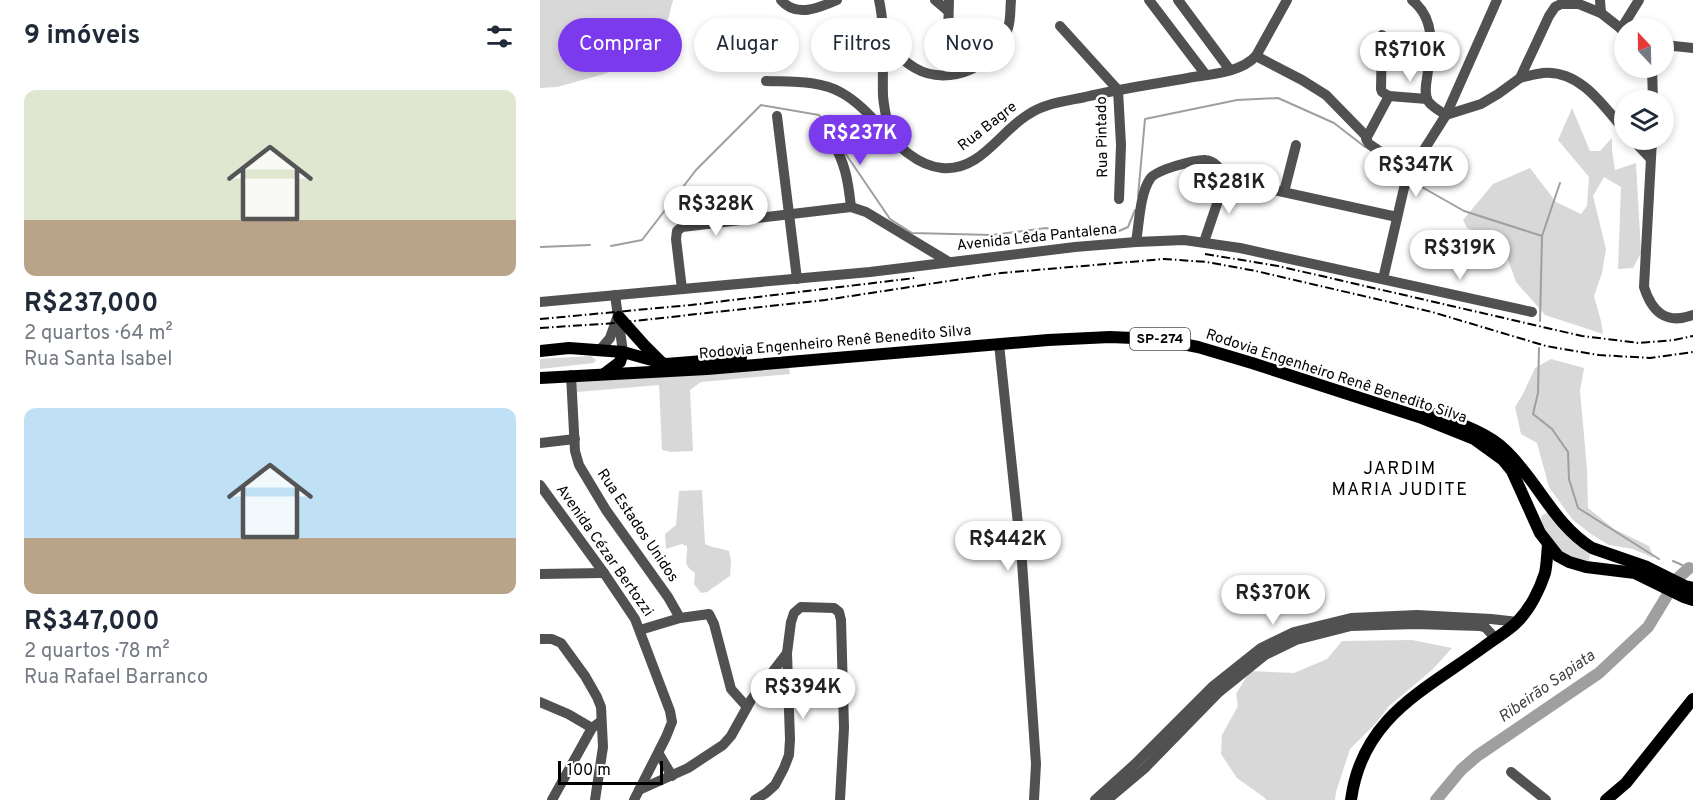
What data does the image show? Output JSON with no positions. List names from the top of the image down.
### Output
{
  "streets": {
    "main road": ["SP-274", "Rodovia Engenheiro Renê Benedito Silva"],
    "street": [
      "Rua Bagre",
      "Rua Pintado",
      "Avenida Lêda Pantalena",
      "Rua Estados Unidos",
      "Avenida Cézar Bertozzi"
    ]
  },
  "crossings": [
    ["Rua Bagre", "Rua Pintado"],
    ["Rodovia Engenheiro Renê Benedito Silva", "Rua Estados Unidos"]
  ],
  "districts": ["JARDIM MARIA JUDITE"],
  "water": ["Ribeirão Sapiata"],
  "scale_bar": "100 m",
  "north": "top",
  "page": {
    "heading": "9 imóveis",
    "chip": [
      "Comprar",
      "Alugar",
      "Filtros",
      "Novo"
    ],
    "price": [
      "R$710K",
      "R$237K",
      "R$347K",
      "R$281K",
      "R$328K",
      "R$319K",
      "R$442K",
      "R$370K",
      "R$394K"
    ],
    "list": [
      {
        "name": "R$237,000",
        "note": "2 quartos · 64 m² · Rua Santa Isabel"
      },
      {
        "name": "R$347,000",
        "note": "2 quartos · 78 m² · Rua Rafael Barranco"
      }
    ],
    "scale": "100 m"
  }
}
